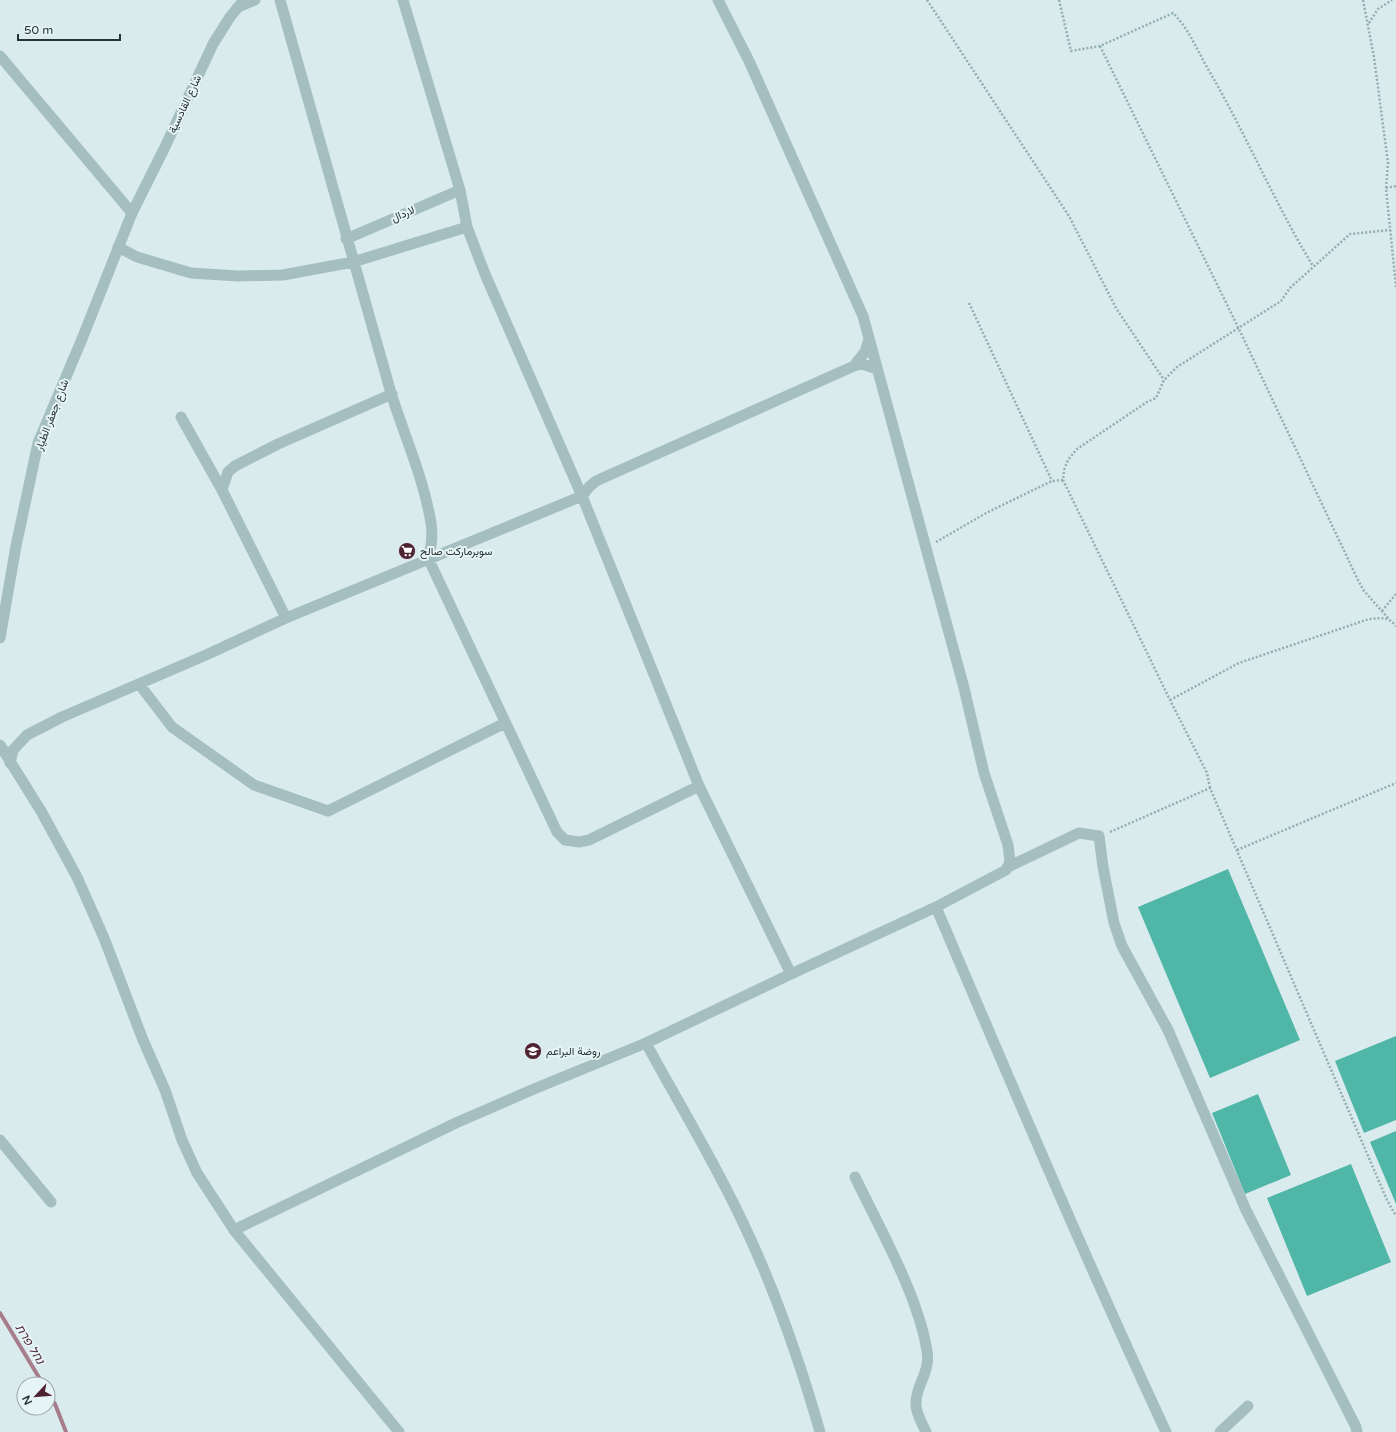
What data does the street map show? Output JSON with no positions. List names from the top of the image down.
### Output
{
  "streets": {
    "street": ["شارع القادسية", "لاردال", "شارع جعفر الطيار"]
  },
  "crossings": [
    ["شارع القادسية", "شارع جعفر الطيار"]
  ],
  "water": ["נחל פרת"],
  "places": {
    "supermarket": ["سوبرماركت صالح"],
    "school or university": ["روضة البراعم"]
  },
  "scale_bar": "50 m",
  "north": "bottom left"
}
